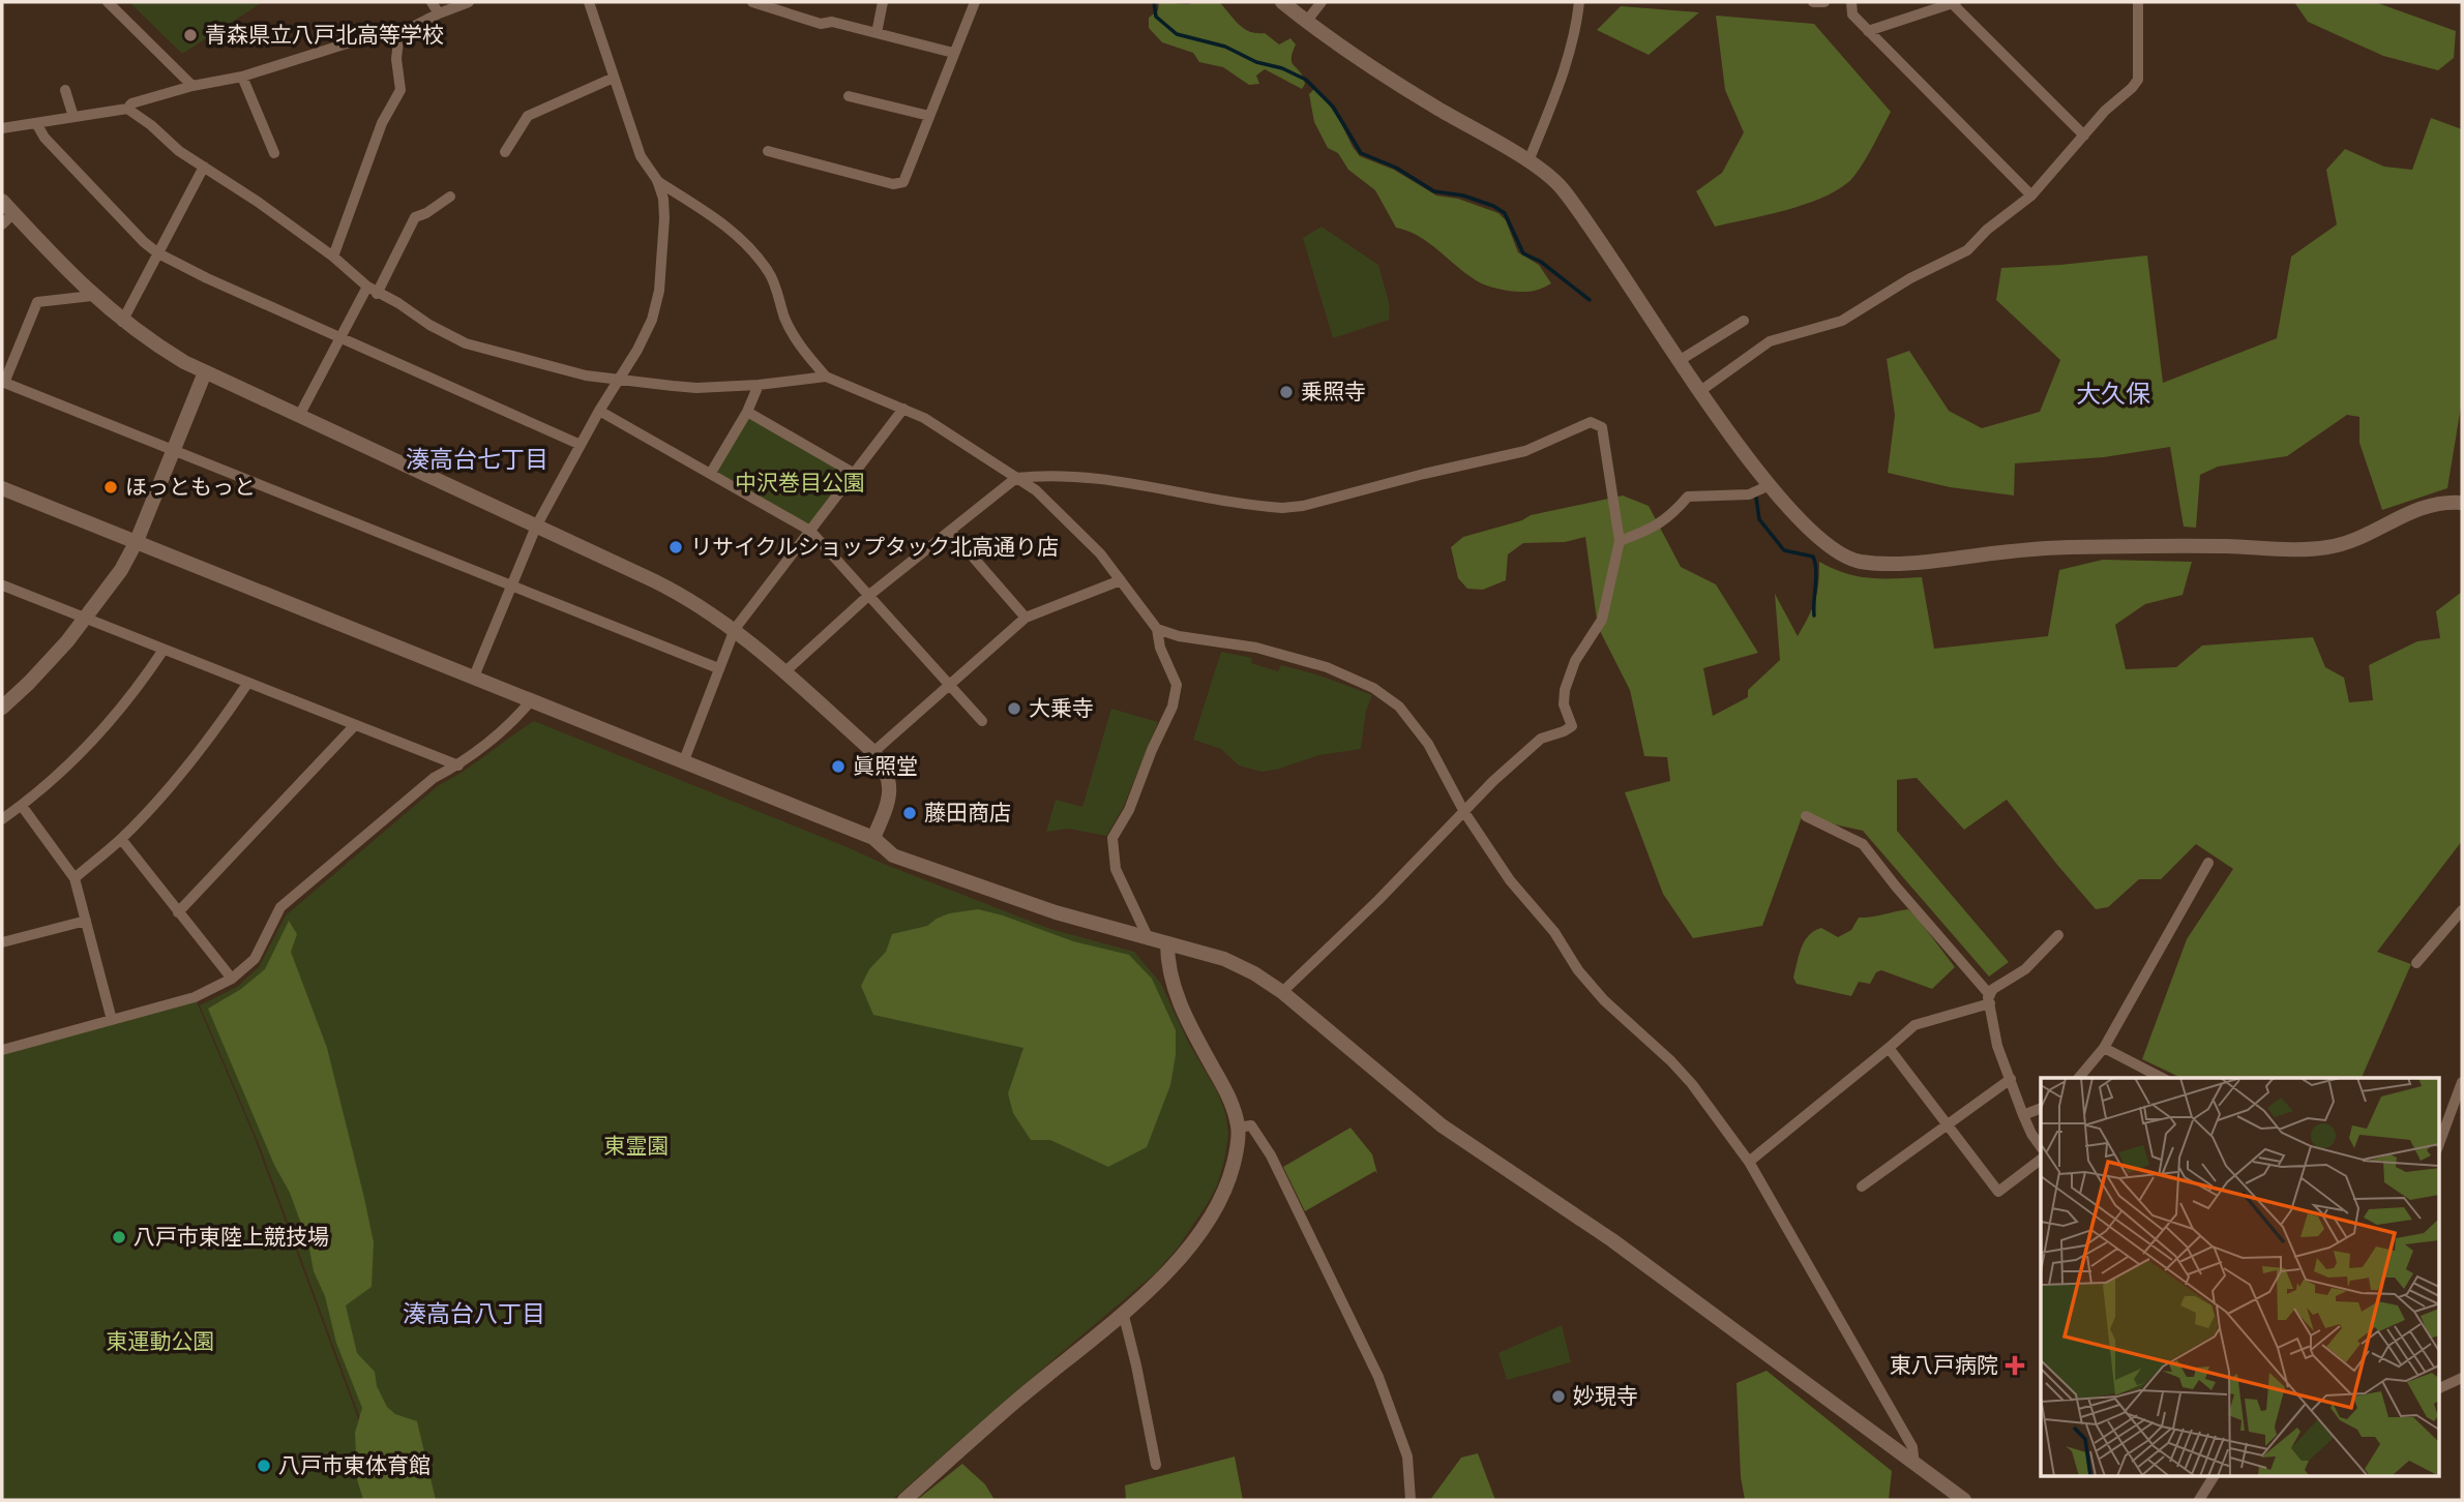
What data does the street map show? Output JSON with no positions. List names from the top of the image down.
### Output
{
  "districts": ["大久保", "湊高台七丁目", "湊高台八丁目"],
  "parks": ["中沢巻目公園", "東霊園", "東運動公園"],
  "places": {
    "other": [
      "青森県立八戸北高等学校",
      "乗照寺",
      "ほっともっと",
      "リサイクルショップタック北高通り店",
      "大乗寺",
      "眞照堂",
      "藤田商店",
      "八戸市東陸上競技場",
      "妙現寺",
      "八戸市東体育館"
    ],
    "health": ["東八戸病院"]
  }
}
